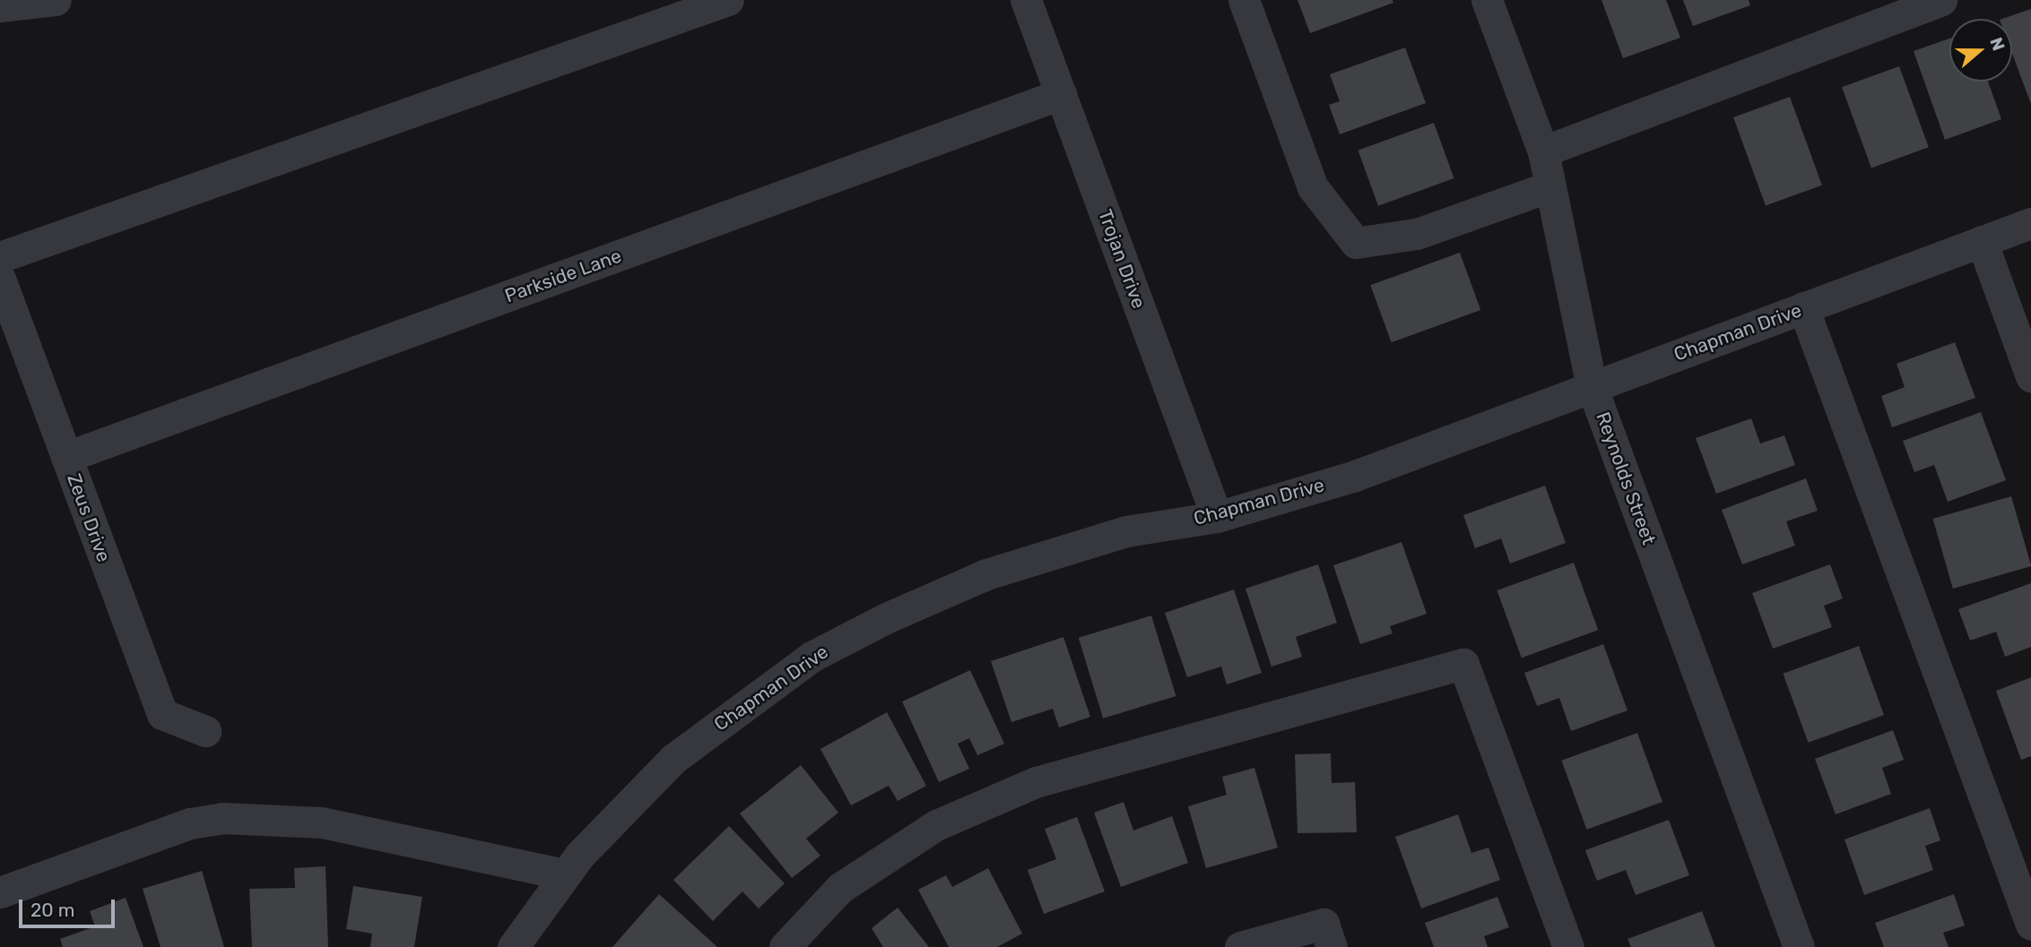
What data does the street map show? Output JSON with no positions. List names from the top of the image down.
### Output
{
  "streets": {
    "street": [
      "Trojan Drive",
      "Parkside Lane",
      "Chapman Drive",
      "Reynolds Street",
      "Zeus Drive"
    ]
  },
  "crossings": [
    ["Trojan Drive", "Parkside Lane"],
    ["Trojan Drive", "Chapman Drive"],
    ["Parkside Lane", "Zeus Drive"],
    ["Chapman Drive", "Reynolds Street"]
  ],
  "scale_bar": "20 m",
  "north": "right"
}
